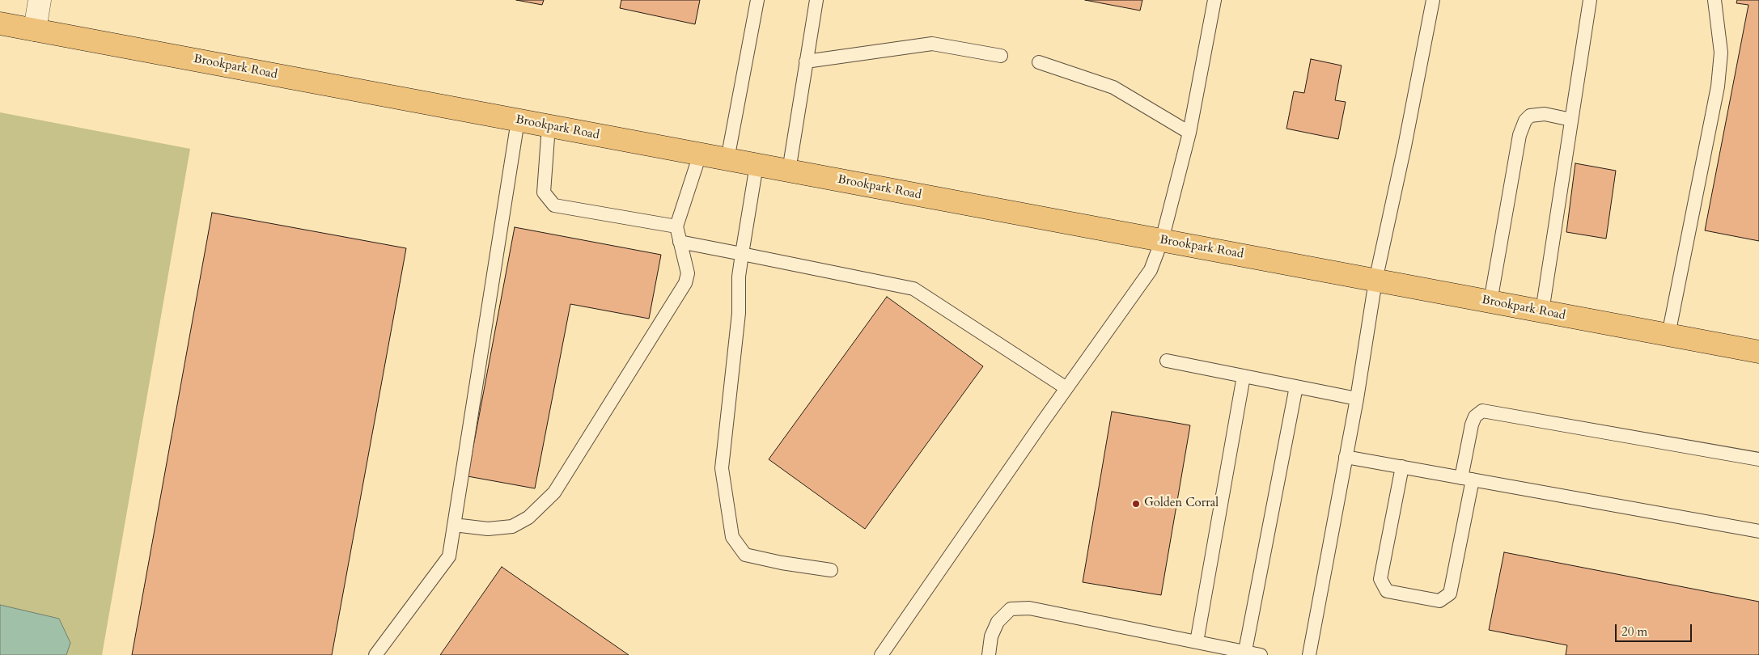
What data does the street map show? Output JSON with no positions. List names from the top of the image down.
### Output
{
  "streets": {
    "main road": ["Brookpark Road"]
  },
  "places": ["Golden Corral"],
  "scale_bar": "20 m"
}
